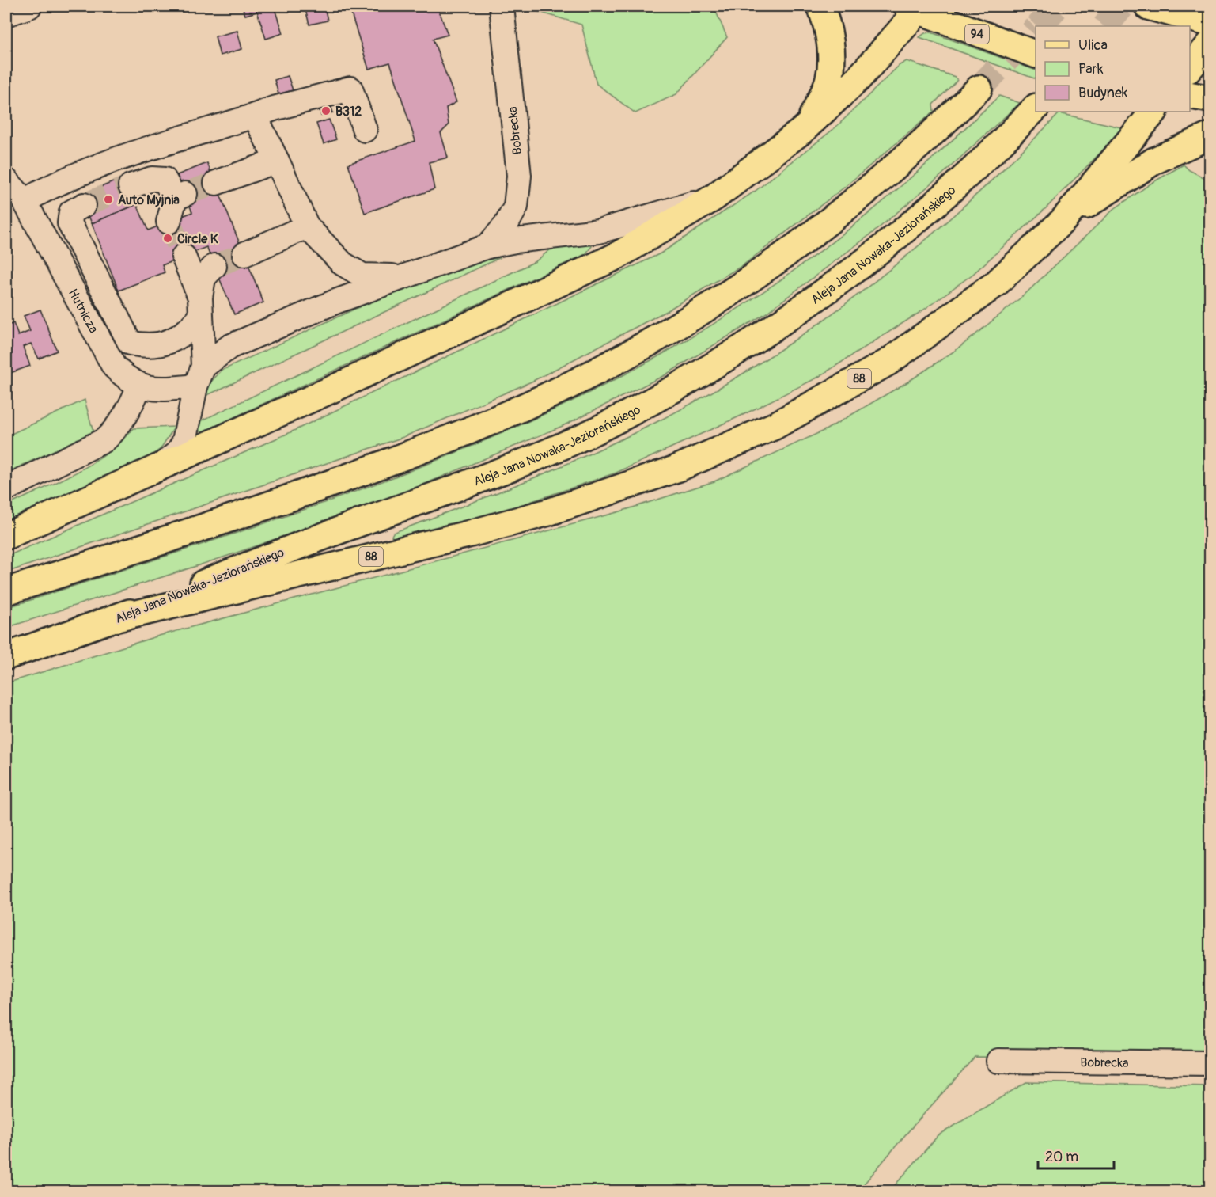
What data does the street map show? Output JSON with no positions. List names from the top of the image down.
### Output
{
  "streets": {
    "main road": ["94", "Aleja Jana Nowaka-Jeziorańskiego", "88"],
    "street": ["Bobrecka", "Hutnicza"]
  },
  "crossings": [
    ["Aleja Jana Nowaka-Jeziorańskiego", "88"]
  ],
  "places": ["B312", "Auto Myjnia", "Circle K"],
  "legend": ["Ulica", "Park", "Budynek"],
  "scale_bar": "20 m"
}
